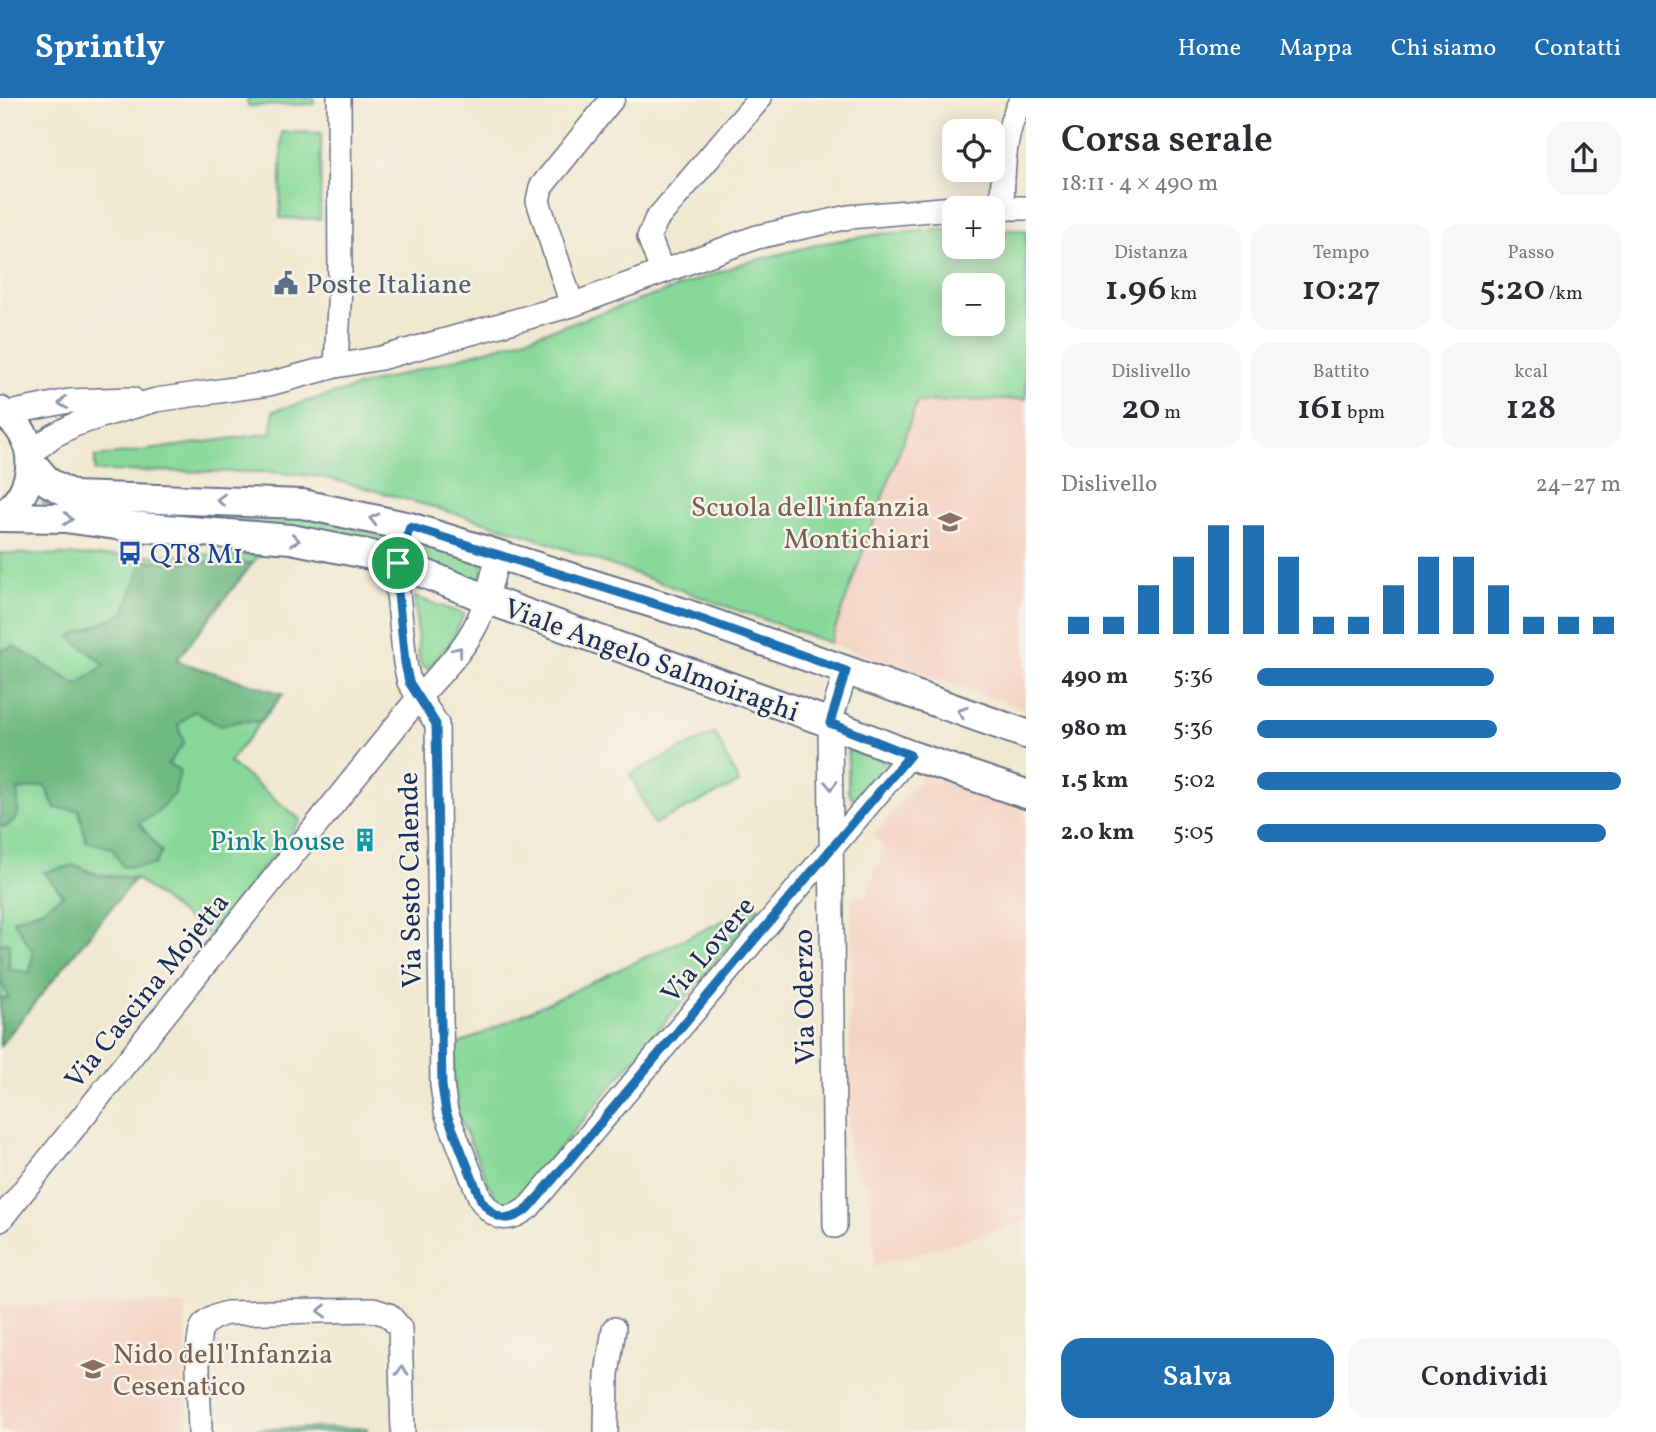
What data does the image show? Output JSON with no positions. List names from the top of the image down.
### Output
{
  "streets": {
    "street": [
      "Viale Angelo Salmoiraghi",
      "Via Sesto Calende",
      "Via Lovere",
      "Via Cascina Mojetta",
      "Via Oderzo"
    ]
  },
  "crossings": [
    ["Viale Angelo Salmoiraghi", "Via Sesto Calende"],
    ["Viale Angelo Salmoiraghi", "Via Cascina Mojetta"],
    ["Via Sesto Calende", "Via Lovere"],
    ["Via Sesto Calende", "Via Cascina Mojetta"],
    ["Via Lovere", "Via Oderzo"]
  ],
  "places": {
    "public building": ["Poste Italiane"],
    "school or university": ["Scuola dell'infanzia Montichiari", "Nido dell'Infanzia Cesenatico"],
    "bus stop": ["QT8 M1"],
    "building": ["Pink house"]
  },
  "page": {
    "header": "Sprintly",
    "nav": [
      "Home",
      "Mappa",
      "Chi siamo",
      "Contatti"
    ],
    "heading": ["Corsa serale", "18:11 · 4 × 490 m"],
    "map_buttons": ["+", "−"],
    "stats": [
      ["Distanza", "1.96 km"],
      ["Tempo", "10:27"],
      ["Passo", "5:20 /km"],
      ["Dislivello", "20 m"],
      ["Battito", "161 bpm"],
      ["kcal", "128"]
    ],
    "chart": ["Dislivello", "24–27 m"],
    "list": [
      {
        "name": "490 m",
        "note": "5:36"
      },
      {
        "name": "980 m",
        "note": "5:36"
      },
      {
        "name": "1.5 km",
        "note": "5:02"
      },
      {
        "name": "2.0 km",
        "note": "5:05"
      }
    ],
    "buttons": ["Salva", "Condividi"]
  }
}
